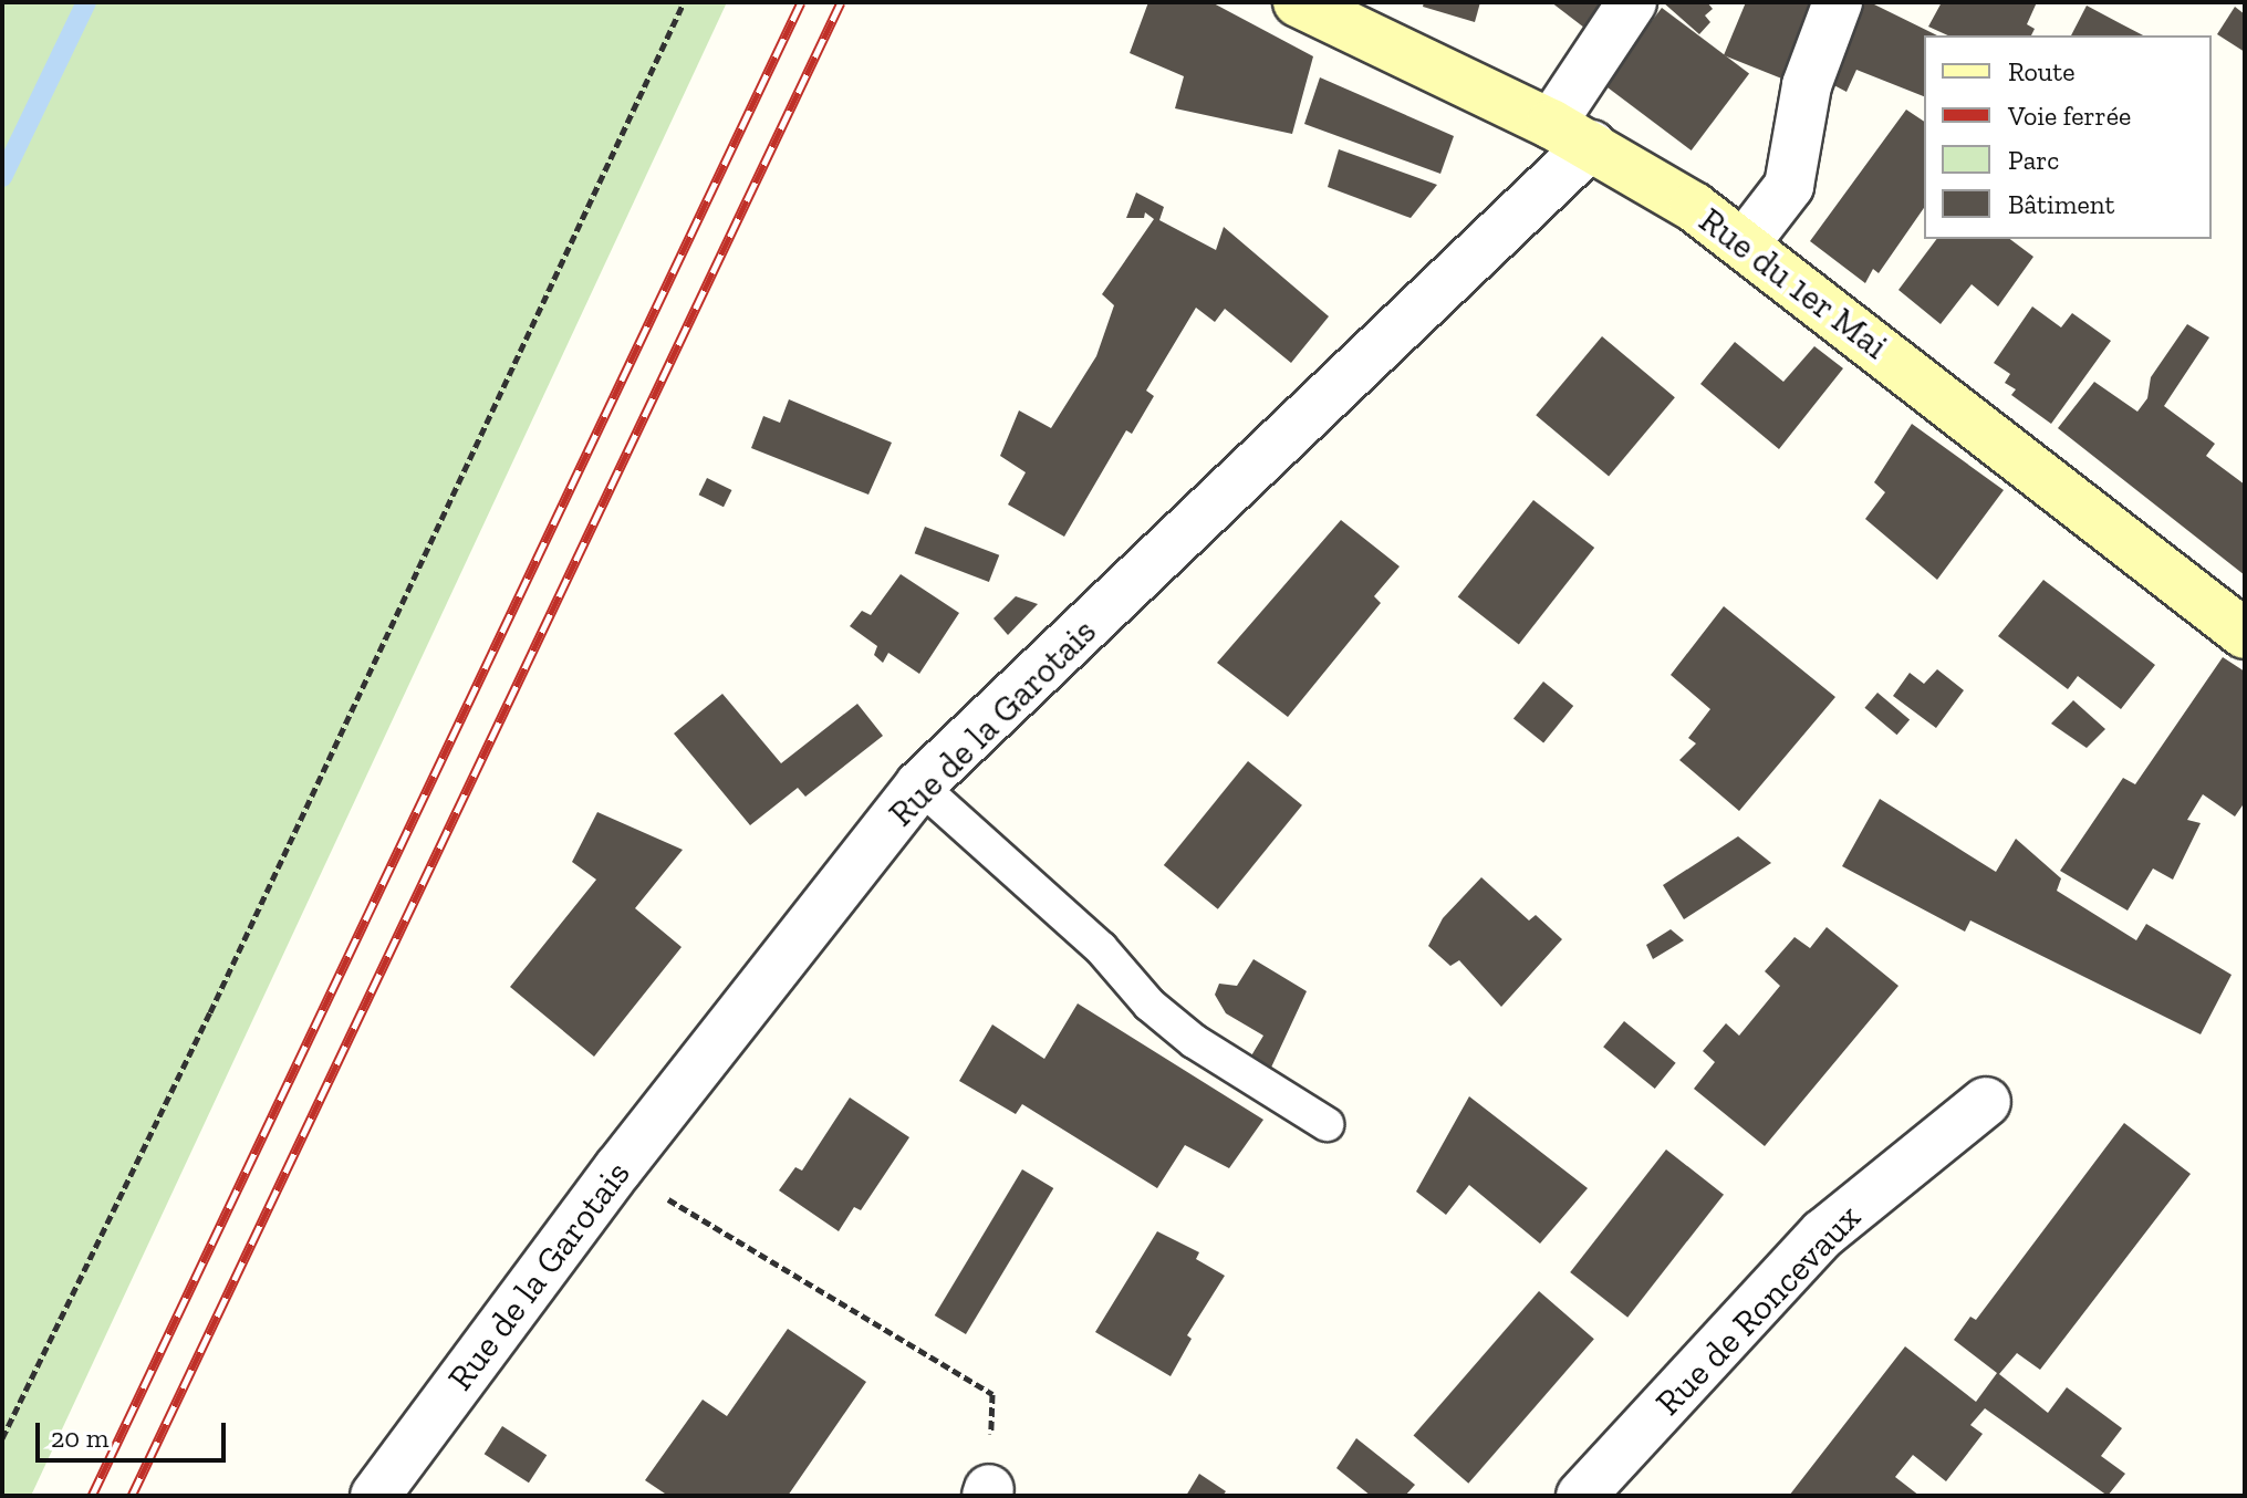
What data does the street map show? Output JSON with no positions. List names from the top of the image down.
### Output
{
  "streets": {
    "street": ["Rue du 1er Mai", "Rue de la Garotais", "Rue de Roncevaux"]
  },
  "crossings": [
    ["Rue du 1er Mai", "Rue de la Garotais"]
  ],
  "legend": [
    "Route",
    "Voie ferrée",
    "Parc",
    "Bâtiment"
  ],
  "scale_bar": "20 m"
}
